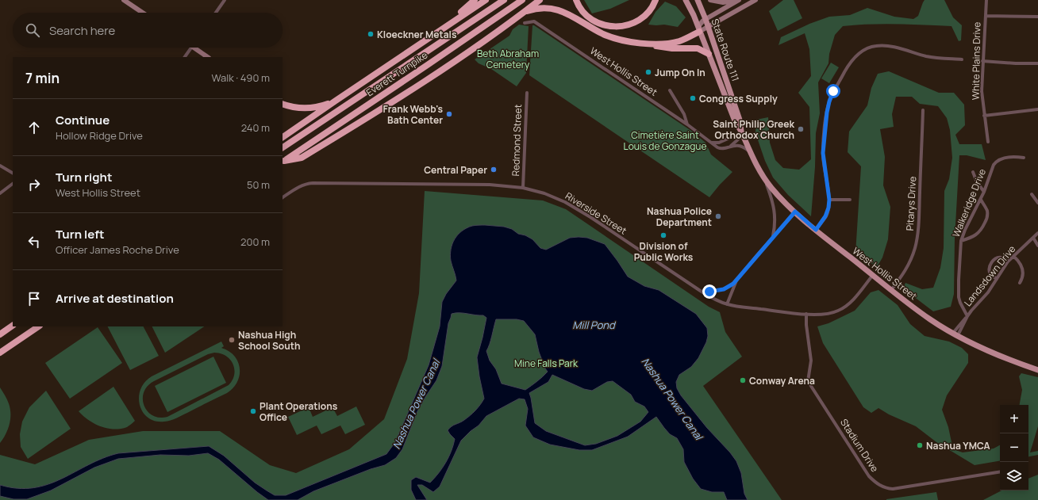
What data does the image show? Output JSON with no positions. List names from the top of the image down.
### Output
{
  "streets": {
    "highway": ["Everett Turnpike"],
    "main road": ["State Route 111", "West Hollis Street"],
    "street": [
      "White Plains Drive",
      "Redmond Street",
      "Walkeridge Drive",
      "Pitarys Drive",
      "Riverside Street",
      "Landsdown Drive",
      "Stadium Drive"
    ]
  },
  "crossings": [
    ["State Route 111", "West Hollis Street"],
    ["West Hollis Street", "Pitarys Drive"],
    ["West Hollis Street", "Riverside Street"],
    ["West Hollis Street", "Landsdown Drive"],
    ["Redmond Street", "Riverside Street"],
    ["Walkeridge Drive", "Landsdown Drive"],
    ["Riverside Street", "Stadium Drive"]
  ],
  "water": ["Mill Pond", "Nashua Power Canal"],
  "parks": ["Beth Abraham Cemetery", "Cimetière Saint Louis de Gonzague", "Mine Falls Park"],
  "places": [
    "Kloeckner Metals",
    "Jump On In",
    "Congress Supply",
    "Frank Webb's Bath Center",
    "Saint Philip Greek Orthodox Church",
    "Central Paper",
    "Nashua Police Department",
    "Division of Public Works",
    "Nashua High School South",
    "Conway Arena",
    "Plant Operations Office",
    "Nashua YMCA"
  ],
  "page": {
    "search": "Search here",
    "heading": ["7 min", "Walk · 490 m"],
    "list": [
      ["Continue", "Hollow Ridge Drive", "240 m"],
      ["Turn right", "West Hollis Street", "50 m"],
      ["Turn left", "Officer James Roche Drive", "200 m"],
      "Arrive at destination"
    ],
    "map_buttons": ["+", "−"]
  }
}
